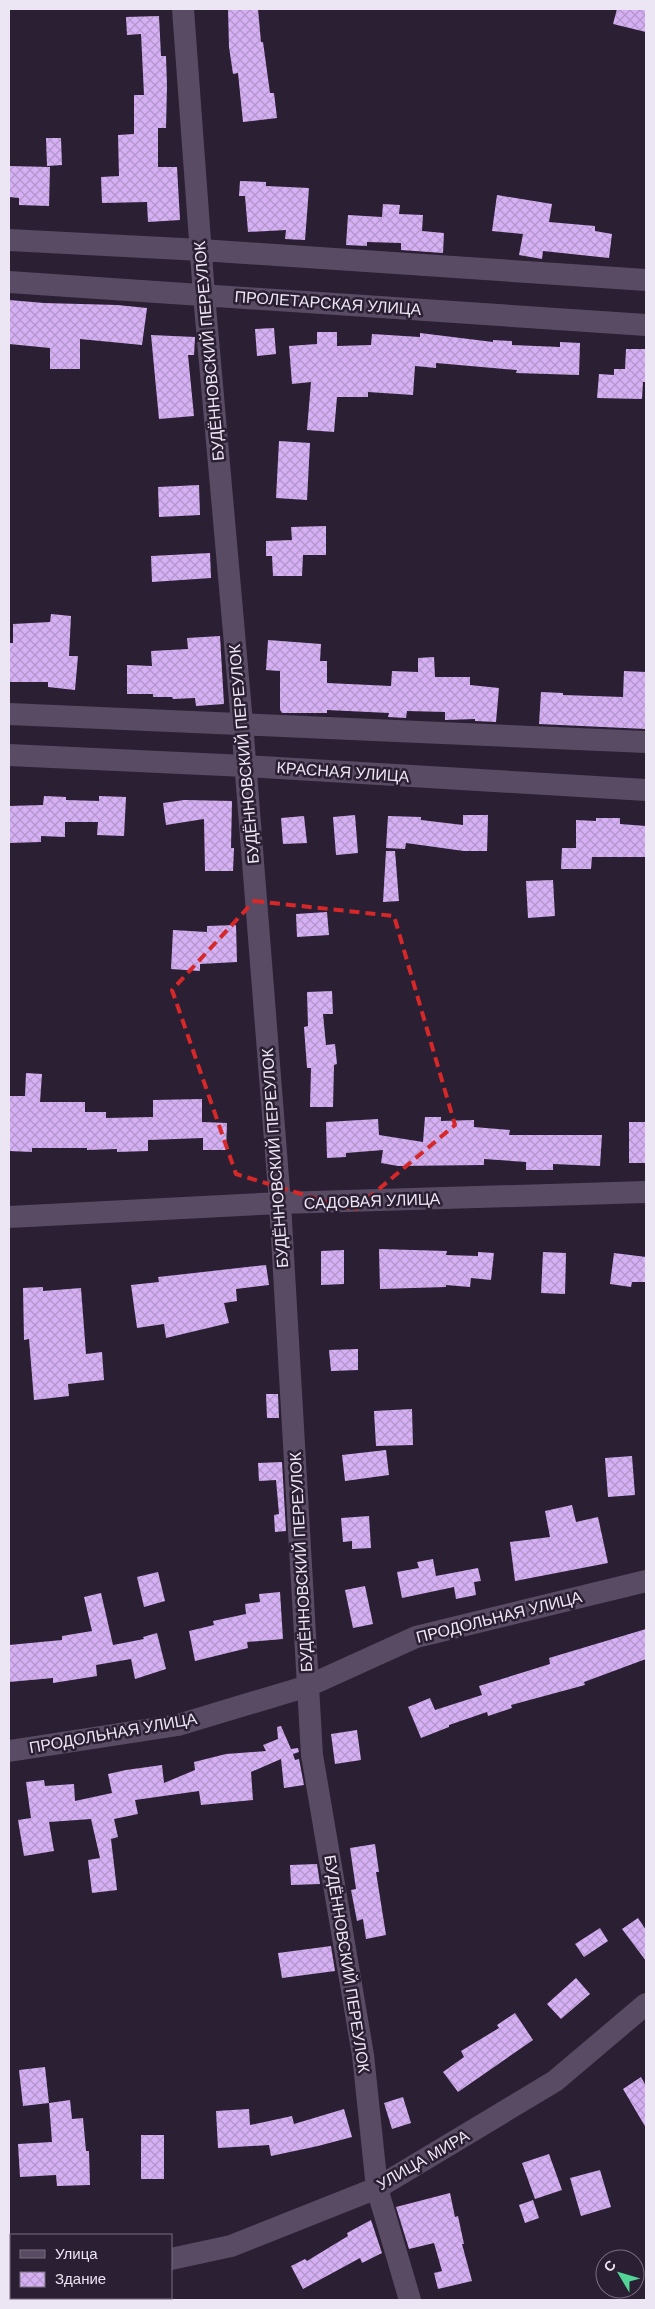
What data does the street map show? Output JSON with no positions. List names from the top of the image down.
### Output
{
  "streets": {
    "street": [
      "ПРОЛЕТАРСКАЯ УЛИЦА",
      "БУДЁННОВСКИЙ ПЕРЕУЛОК",
      "КРАСНАЯ УЛИЦА",
      "САДОВАЯ УЛИЦА",
      "ПРОДОЛЬНАЯ УЛИЦА",
      "УЛИЦА МИРА"
    ]
  },
  "crossings": [
    ["ПРОЛЕТАРСКАЯ УЛИЦА", "БУДЁННОВСКИЙ ПЕРЕУЛОК"],
    ["БУДЁННОВСКИЙ ПЕРЕУЛОК", "КРАСНАЯ УЛИЦА"],
    ["БУДЁННОВСКИЙ ПЕРЕУЛОК", "САДОВАЯ УЛИЦА"],
    ["БУДЁННОВСКИЙ ПЕРЕУЛОК", "ПРОДОЛЬНАЯ УЛИЦА"],
    ["БУДЁННОВСКИЙ ПЕРЕУЛОК", "УЛИЦА МИРА"]
  ],
  "legend": ["Улица", "Здание"],
  "north": "top left"
}
